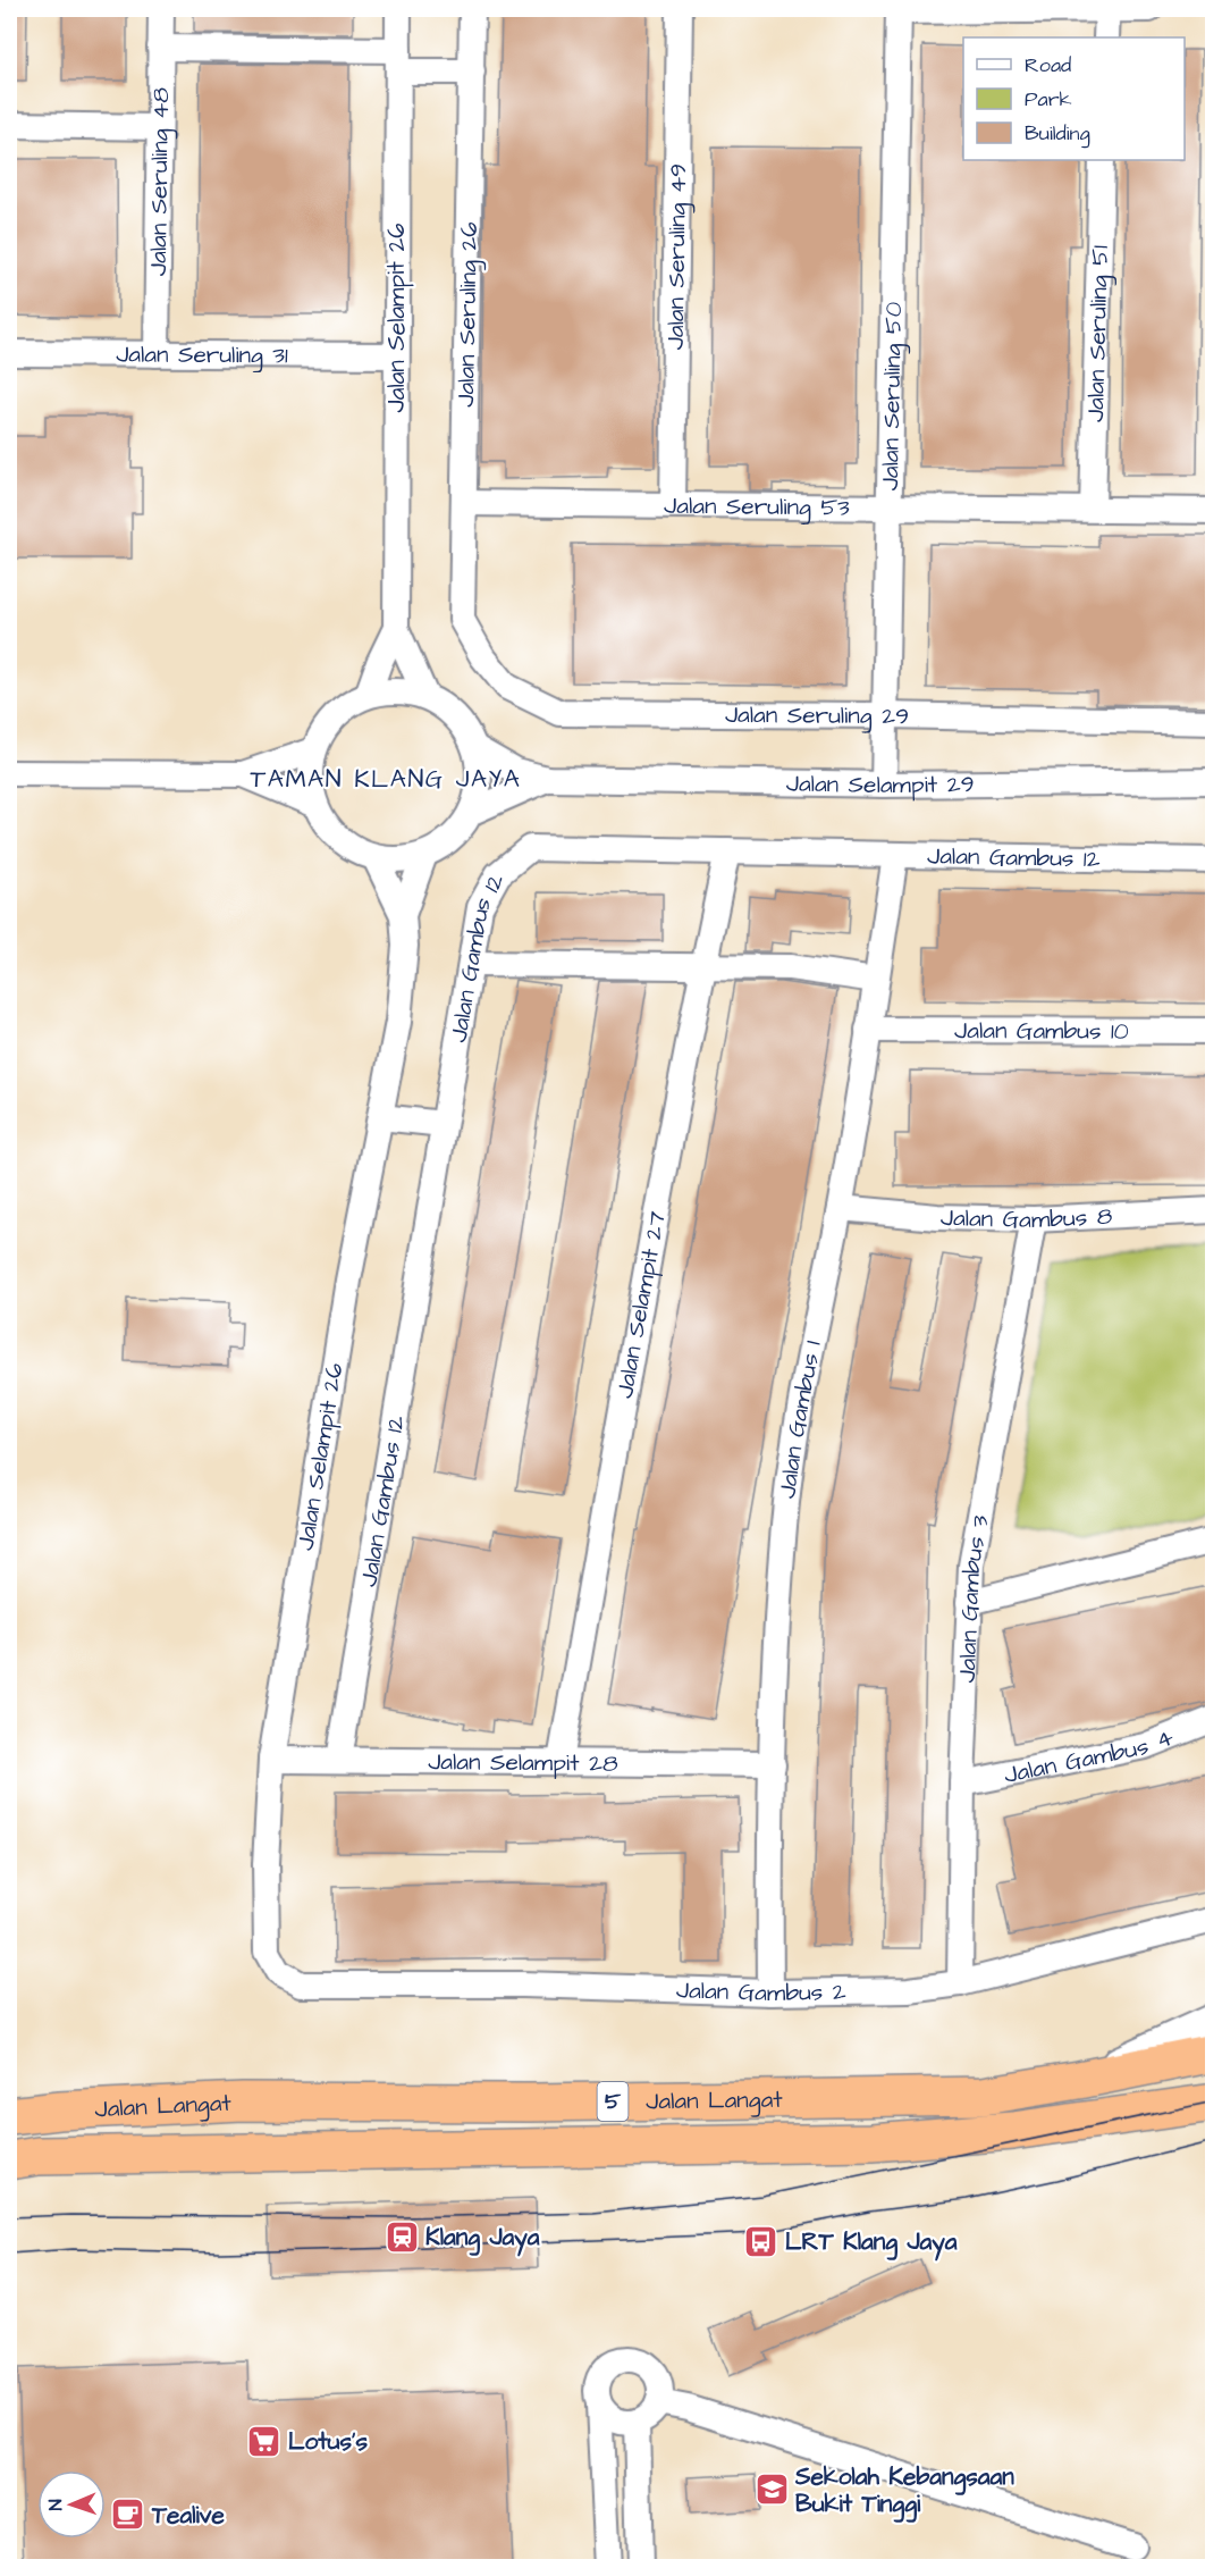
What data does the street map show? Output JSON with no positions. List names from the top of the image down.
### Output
{
  "streets": {
    "highway": ["Jalan Langat", "5"],
    "street": [
      "Jalan Seruling 48",
      "Jalan Seruling 49",
      "Jalan Seruling 26",
      "Jalan Selampit 26",
      "Jalan Seruling 51",
      "Jalan Seruling 31",
      "Jalan Seruling 50",
      "Jalan Seruling 53",
      "Jalan Seruling 29",
      "Jalan Selampit 29",
      "Jalan Gambus 12",
      "Jalan Gambus 10",
      "Jalan Gambus 8",
      "Jalan Selampit 27",
      "Jalan Gambus 1",
      "Jalan Gambus 3",
      "Jalan Gambus 4",
      "Jalan Selampit 28",
      "Jalan Gambus 2"
    ]
  },
  "crossings": [
    ["Jalan Seruling 48", "Jalan Seruling 31"],
    ["Jalan Seruling 49", "Jalan Seruling 53"],
    ["Jalan Seruling 26", "Jalan Seruling 53"],
    ["Jalan Seruling 26", "Jalan Seruling 29"],
    ["Jalan Selampit 26", "Jalan Seruling 31"],
    ["Jalan Selampit 26", "Jalan Selampit 29"],
    ["Jalan Selampit 26", "Jalan Selampit 28"],
    ["Jalan Selampit 26", "Jalan Gambus 2"],
    ["Jalan Seruling 51", "Jalan Seruling 53"],
    ["Jalan Seruling 50", "Jalan Seruling 53"],
    ["Jalan Seruling 50", "Jalan Seruling 29"],
    ["Jalan Seruling 50", "Jalan Selampit 29"],
    ["Jalan Gambus 12", "Jalan Selampit 27"],
    ["Jalan Gambus 12", "Jalan Gambus 1"],
    ["Jalan Gambus 12", "Jalan Selampit 28"],
    ["Jalan Gambus 10", "Jalan Gambus 1"],
    ["Jalan Gambus 8", "Jalan Gambus 1"],
    ["Jalan Gambus 8", "Jalan Gambus 3"],
    ["Jalan Selampit 27", "Jalan Selampit 28"],
    ["Jalan Gambus 1", "Jalan Selampit 28"],
    ["Jalan Gambus 1", "Jalan Gambus 2"],
    ["Jalan Gambus 3", "Jalan Gambus 4"],
    ["Jalan Gambus 3", "Jalan Gambus 2"]
  ],
  "districts": ["TAMAN KLANG JAYA"],
  "places": {
    "station": ["Klang Jaya"],
    "bus stop": ["LRT Klang Jaya"],
    "supermarket": ["Lotus's"],
    "school or university": ["Sekolah Kebangsaan Bukit Tinggi"],
    "cafe": ["Tealive"]
  },
  "legend": ["Road", "Park", "Building"],
  "north": "left"
}
